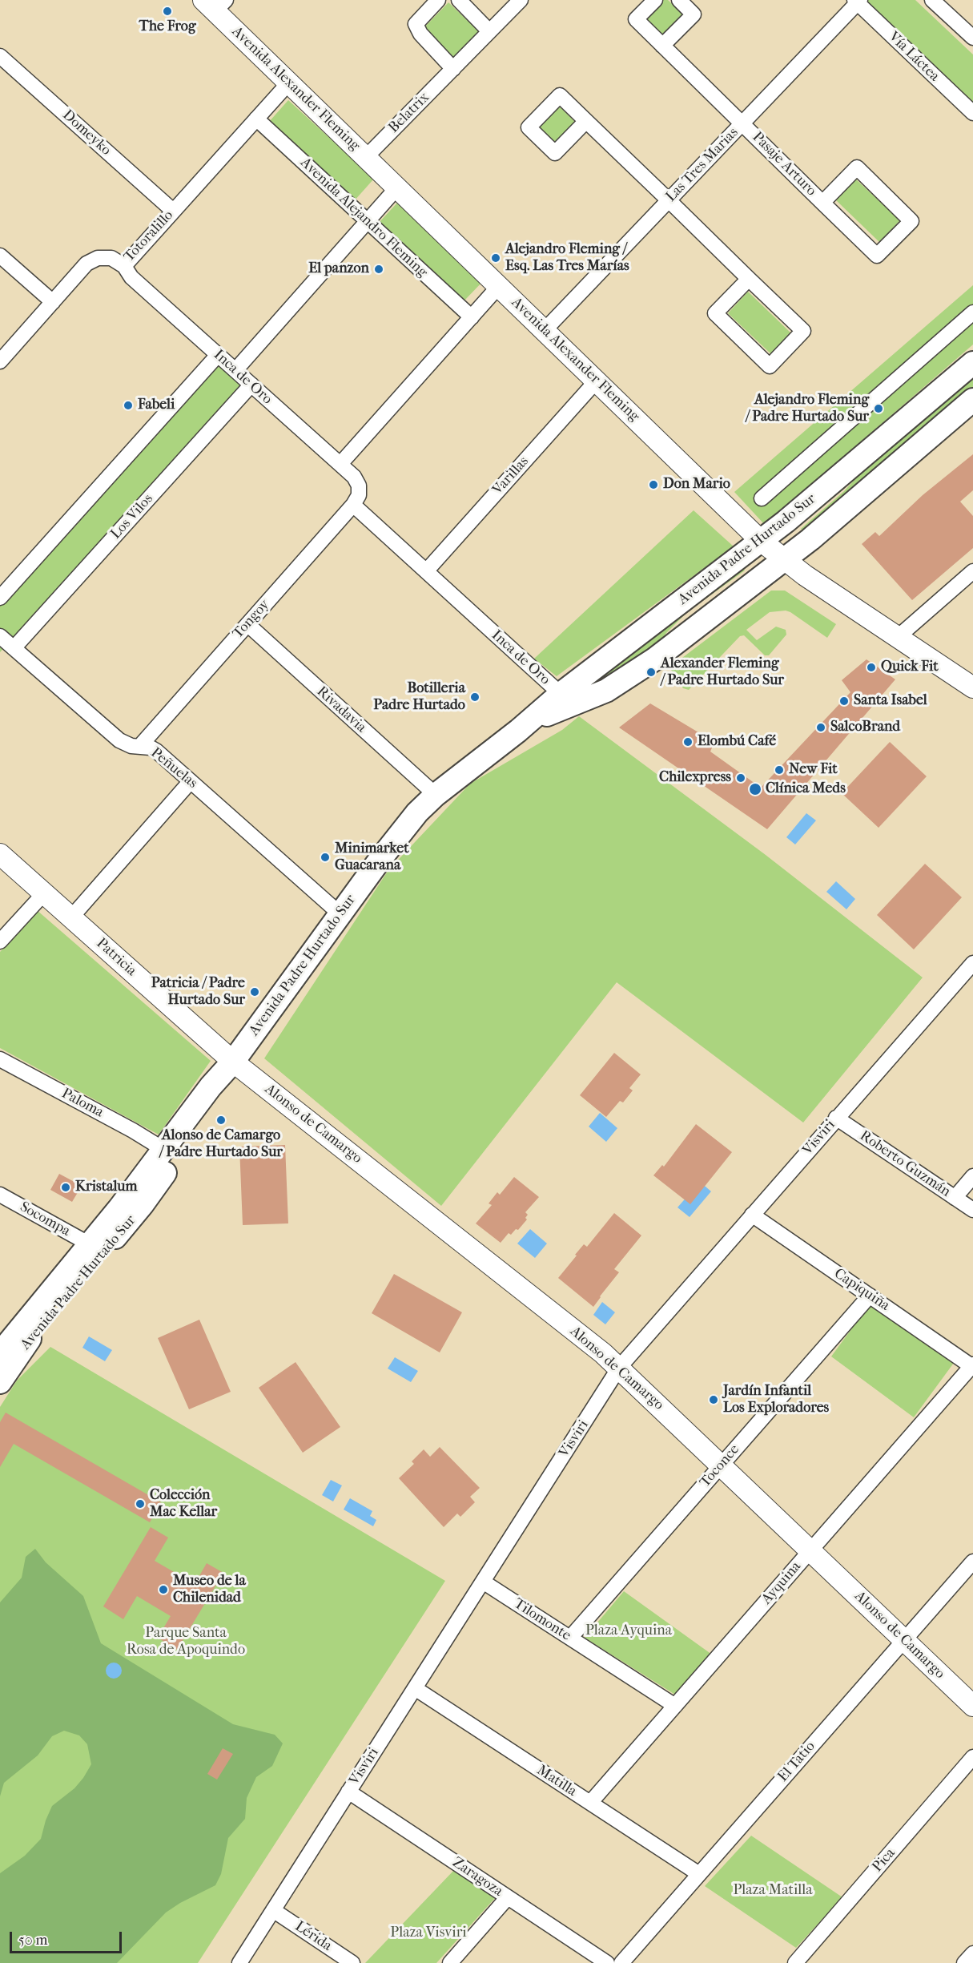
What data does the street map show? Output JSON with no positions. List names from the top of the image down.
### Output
{
  "streets": {
    "main road": ["Avenida Padre Hurtado Sur"],
    "street": [
      "Vía Láctea",
      "Avenida Alexander Fleming",
      "Belatrix",
      "Domeyko",
      "Pasaje Arturo",
      "Las Tres Marias",
      "Avenida Alejandro Fleming",
      "Totoralillo",
      "Inca de Oro",
      "Varillas",
      "Los Vilos",
      "Tongoy",
      "Rivadavia",
      "Peñuelas",
      "Patricia",
      "Paloma",
      "Alonso de Camargo",
      "Visviri",
      "Roberto Guzmán",
      "Socompa",
      "Capiquiña",
      "Toconce",
      "Ayquina",
      "Tilomonte",
      "El Tatio",
      "Matilla",
      "Pica",
      "Zaragoza",
      "Lérida"
    ]
  },
  "crossings": [
    ["Vía Láctea", "Las Tres Marias"],
    ["Avenida Alexander Fleming", "Belatrix"],
    ["Avenida Alexander Fleming", "Las Tres Marias"],
    ["Avenida Alexander Fleming", "Totoralillo"],
    ["Avenida Alexander Fleming", "Varillas"],
    ["Avenida Alexander Fleming", "Avenida Padre Hurtado Sur"],
    ["Domeyko", "Totoralillo"],
    ["Pasaje Arturo", "Las Tres Marias"],
    ["Avenida Alejandro Fleming", "Totoralillo"],
    ["Totoralillo", "Inca de Oro"],
    ["Inca de Oro", "Varillas"],
    ["Inca de Oro", "Los Vilos"],
    ["Inca de Oro", "Avenida Padre Hurtado Sur"],
    ["Inca de Oro", "Tongoy"],
    ["Los Vilos", "Peñuelas"],
    ["Avenida Padre Hurtado Sur", "Rivadavia"],
    ["Avenida Padre Hurtado Sur", "Peñuelas"],
    ["Avenida Padre Hurtado Sur", "Patricia"],
    ["Avenida Padre Hurtado Sur", "Paloma"],
    ["Avenida Padre Hurtado Sur", "Alonso de Camargo"],
    ["Avenida Padre Hurtado Sur", "Socompa"],
    ["Tongoy", "Rivadavia"],
    ["Tongoy", "Peñuelas"],
    ["Patricia", "Alonso de Camargo"],
    ["Alonso de Camargo", "Visviri"],
    ["Alonso de Camargo", "Toconce"],
    ["Alonso de Camargo", "Ayquina"],
    ["Alonso de Camargo", "El Tatio"],
    ["Visviri", "Roberto Guzmán"],
    ["Visviri", "Capiquiña"],
    ["Visviri", "Tilomonte"],
    ["Visviri", "Matilla"],
    ["Visviri", "Zaragoza"],
    ["Visviri", "Lérida"],
    ["Capiquiña", "Toconce"],
    ["Capiquiña", "Ayquina"],
    ["Toconce", "Tilomonte"],
    ["Ayquina", "Tilomonte"],
    ["Ayquina", "Matilla"],
    ["El Tatio", "Matilla"]
  ],
  "parks": [
    "Plaza Ayquina",
    "Parque Santa Rosa de Apoquindo",
    "Plaza Matilla",
    "Plaza Visviri"
  ],
  "places": [
    "The Frog",
    "Alejandro Fleming / Esq. Las Tres Marías",
    "El panzon",
    "Fabeli",
    "Alejandro Fleming / Padre Hurtado Sur",
    "Don Mario",
    "Quick Fit",
    "Alexander Fleming / Padre Hurtado Sur",
    "Botilleria Padre Hurtado",
    "Santa Isabel",
    "SalcoBrand",
    "Elombú Café",
    "New Fit",
    "Chilexpress",
    "Clínica Meds",
    "Minimarket Guacarana",
    "Patricia / Padre Hurtado Sur",
    "Alonso de Camargo / Padre Hurtado Sur",
    "Kristalum",
    "Jardín Infantil Los Exploradores",
    "Colección Mac Kellar",
    "Museo de la Chilenidad"
  ],
  "scale_bar": "50 m"
}
